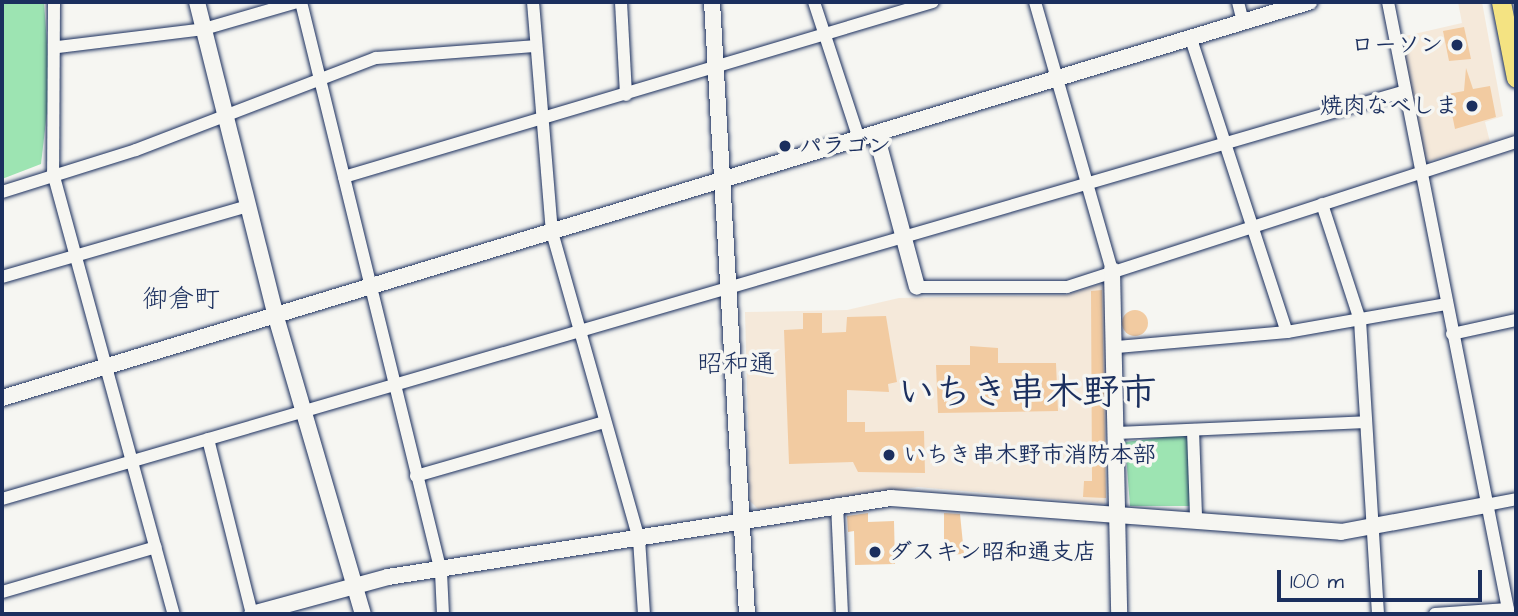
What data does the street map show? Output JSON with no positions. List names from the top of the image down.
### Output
{
  "districts": ["御倉町", "昭和通", "いちき串木野市"],
  "places": [
    "ローソン",
    "焼肉なべしま",
    "パラゴン",
    "いちき串木野市消防本部",
    "ダスキン昭和通支店"
  ],
  "scale_bar": "100 m"
}
